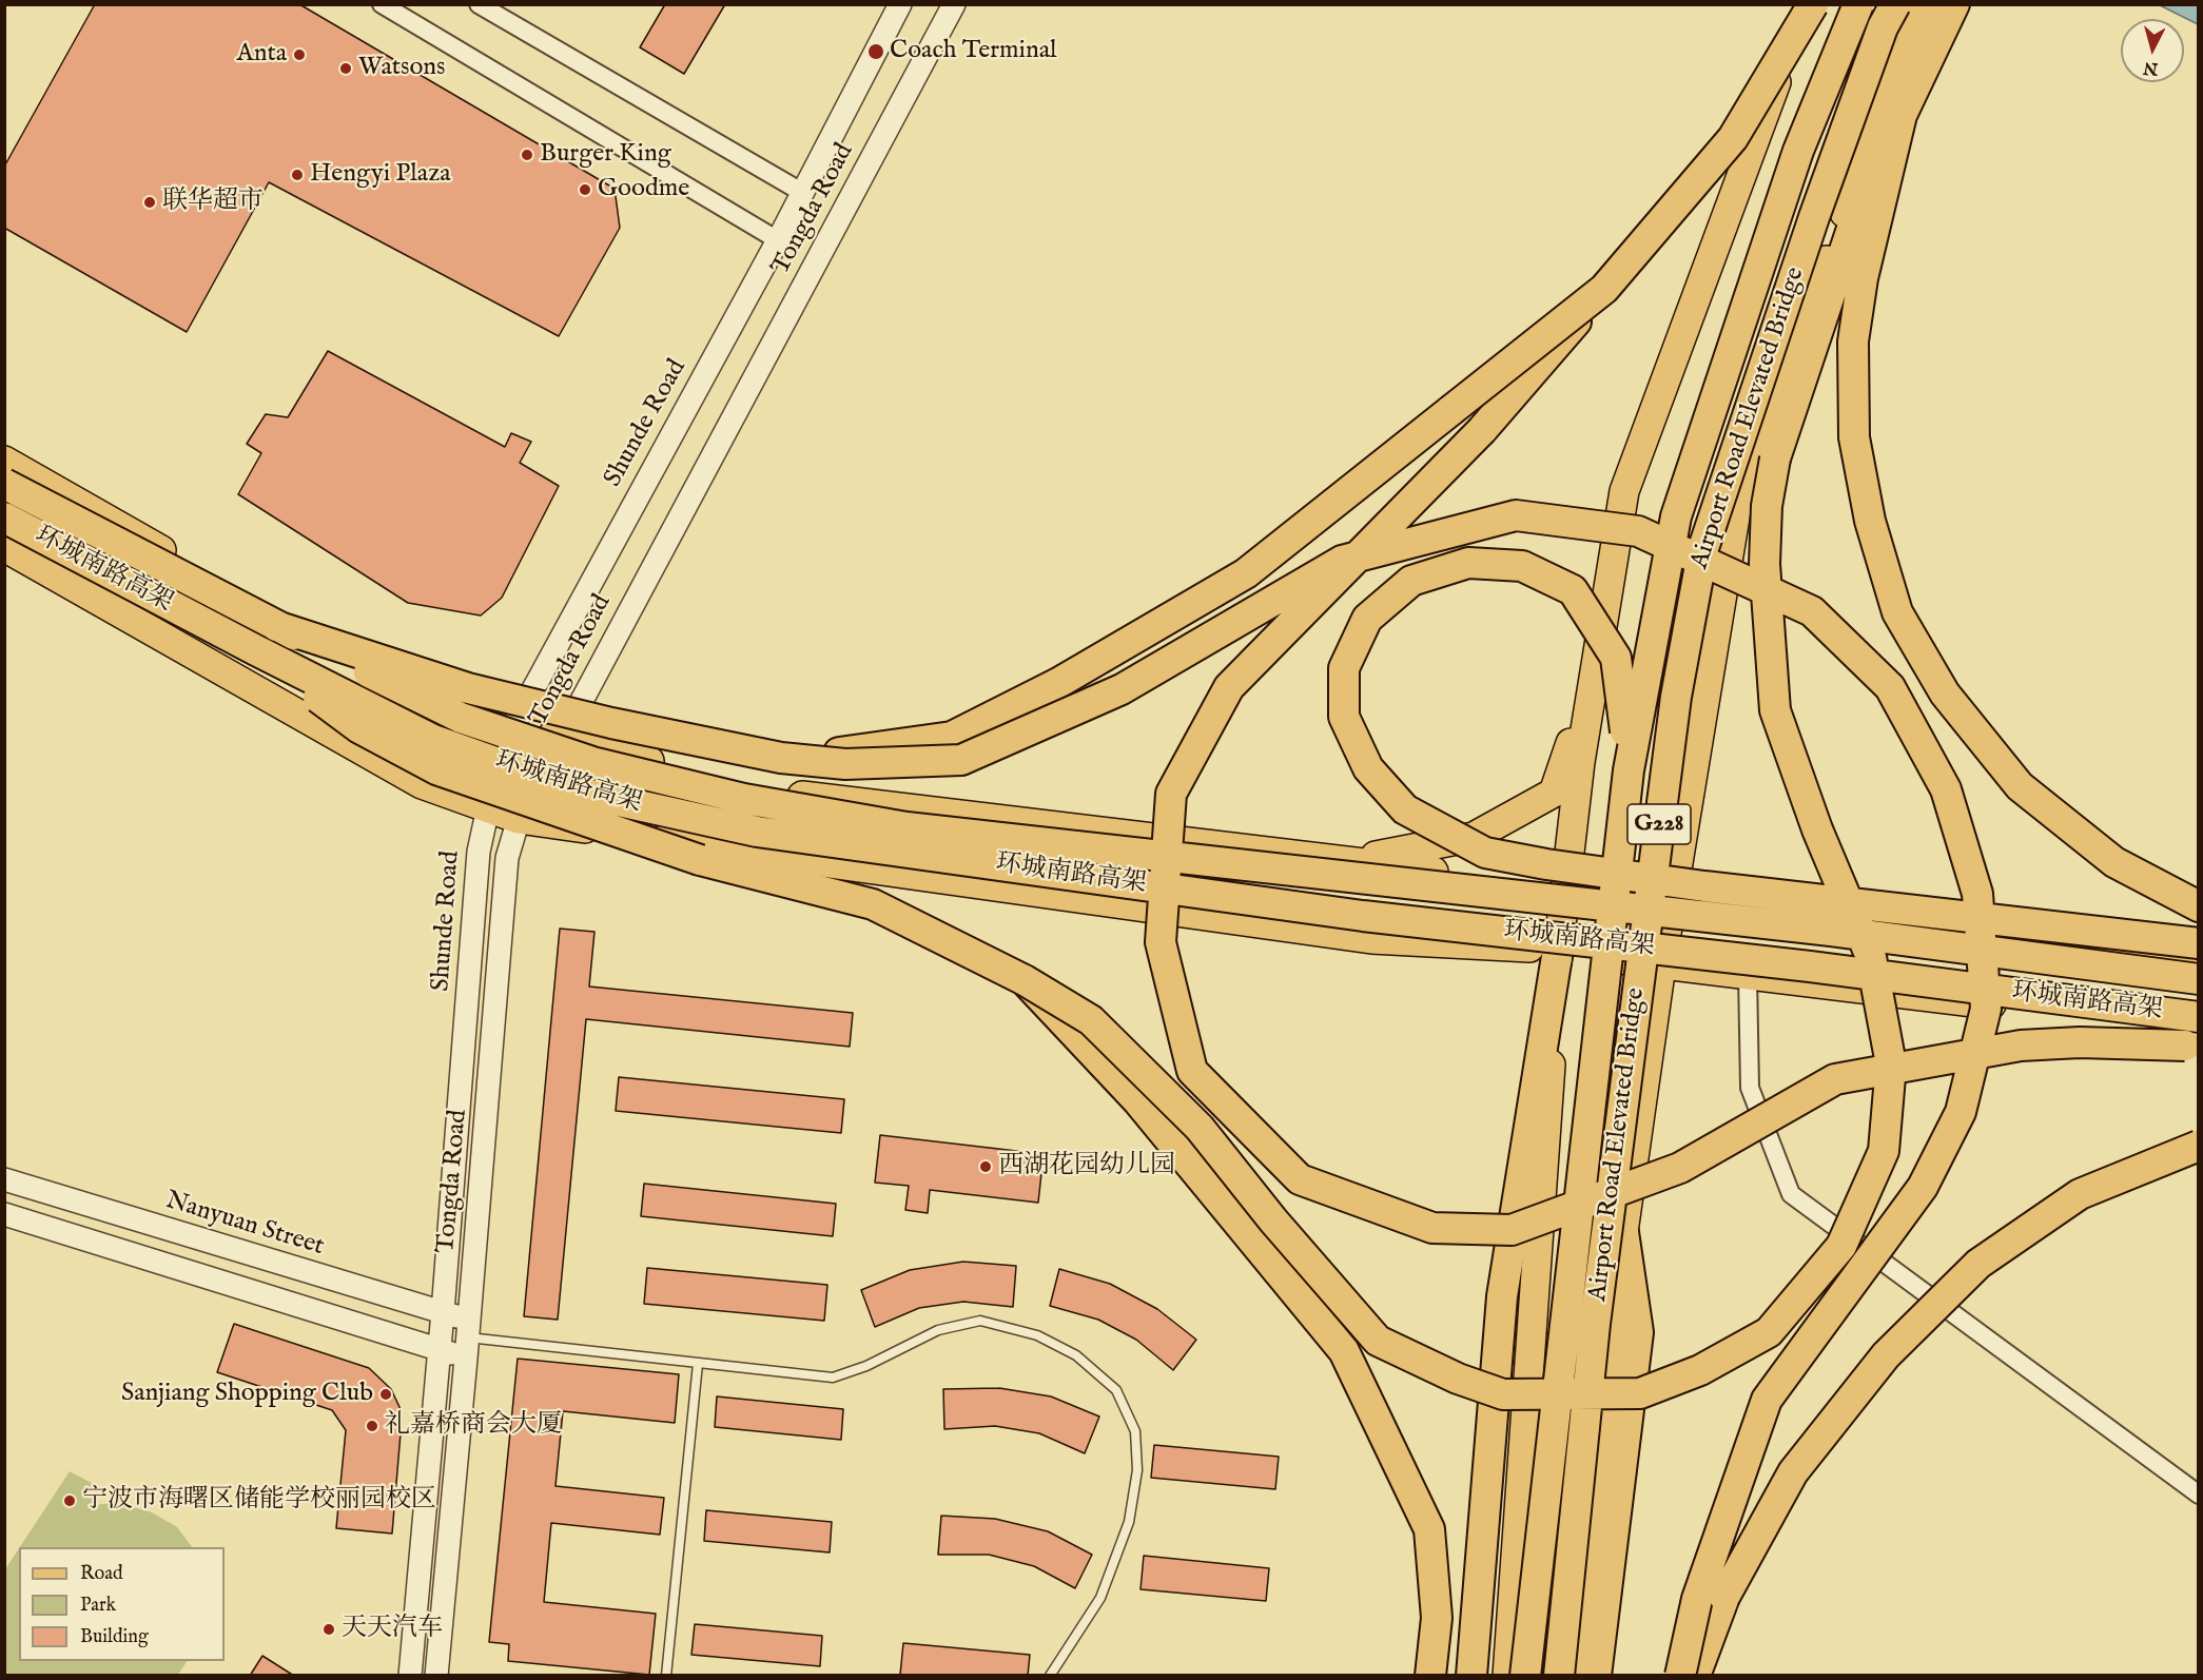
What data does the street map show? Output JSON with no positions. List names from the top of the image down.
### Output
{
  "streets": {
    "highway": ["Airport Road Elevated Bridge", "环城南路高架", "G228"],
    "street": ["Tongda Road", "Shunde Road", "Nanyuan Street"]
  },
  "crossings": [
    ["Tongda Road", "Nanyuan Street"],
    ["Shunde Road", "Nanyuan Street"]
  ],
  "places": [
    "Coach Terminal",
    "Anta",
    "Watsons",
    "Burger King",
    "Hengyi Plaza",
    "Goodme",
    "联华超市",
    "西湖花园幼儿园",
    "Sanjiang Shopping Club",
    "礼嘉桥商会大厦",
    "宁波市海曙区储能学校丽园校区",
    "天天汽车"
  ],
  "legend": ["Road", "Park", "Building"],
  "north": "bottom"
}
